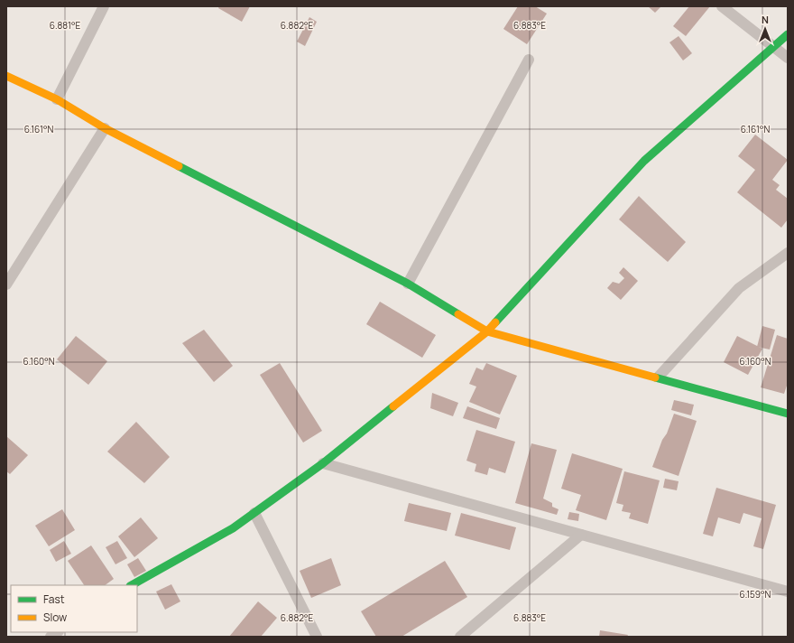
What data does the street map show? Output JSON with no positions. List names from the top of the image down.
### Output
{
  "legend": ["Fast", "Slow"],
  "north": "top",
  "coordinates": [
    "6.881°E",
    "6.882°E",
    "6.883°E",
    "6.161°N",
    "6.160°N",
    "6.159°N"
  ]
}
